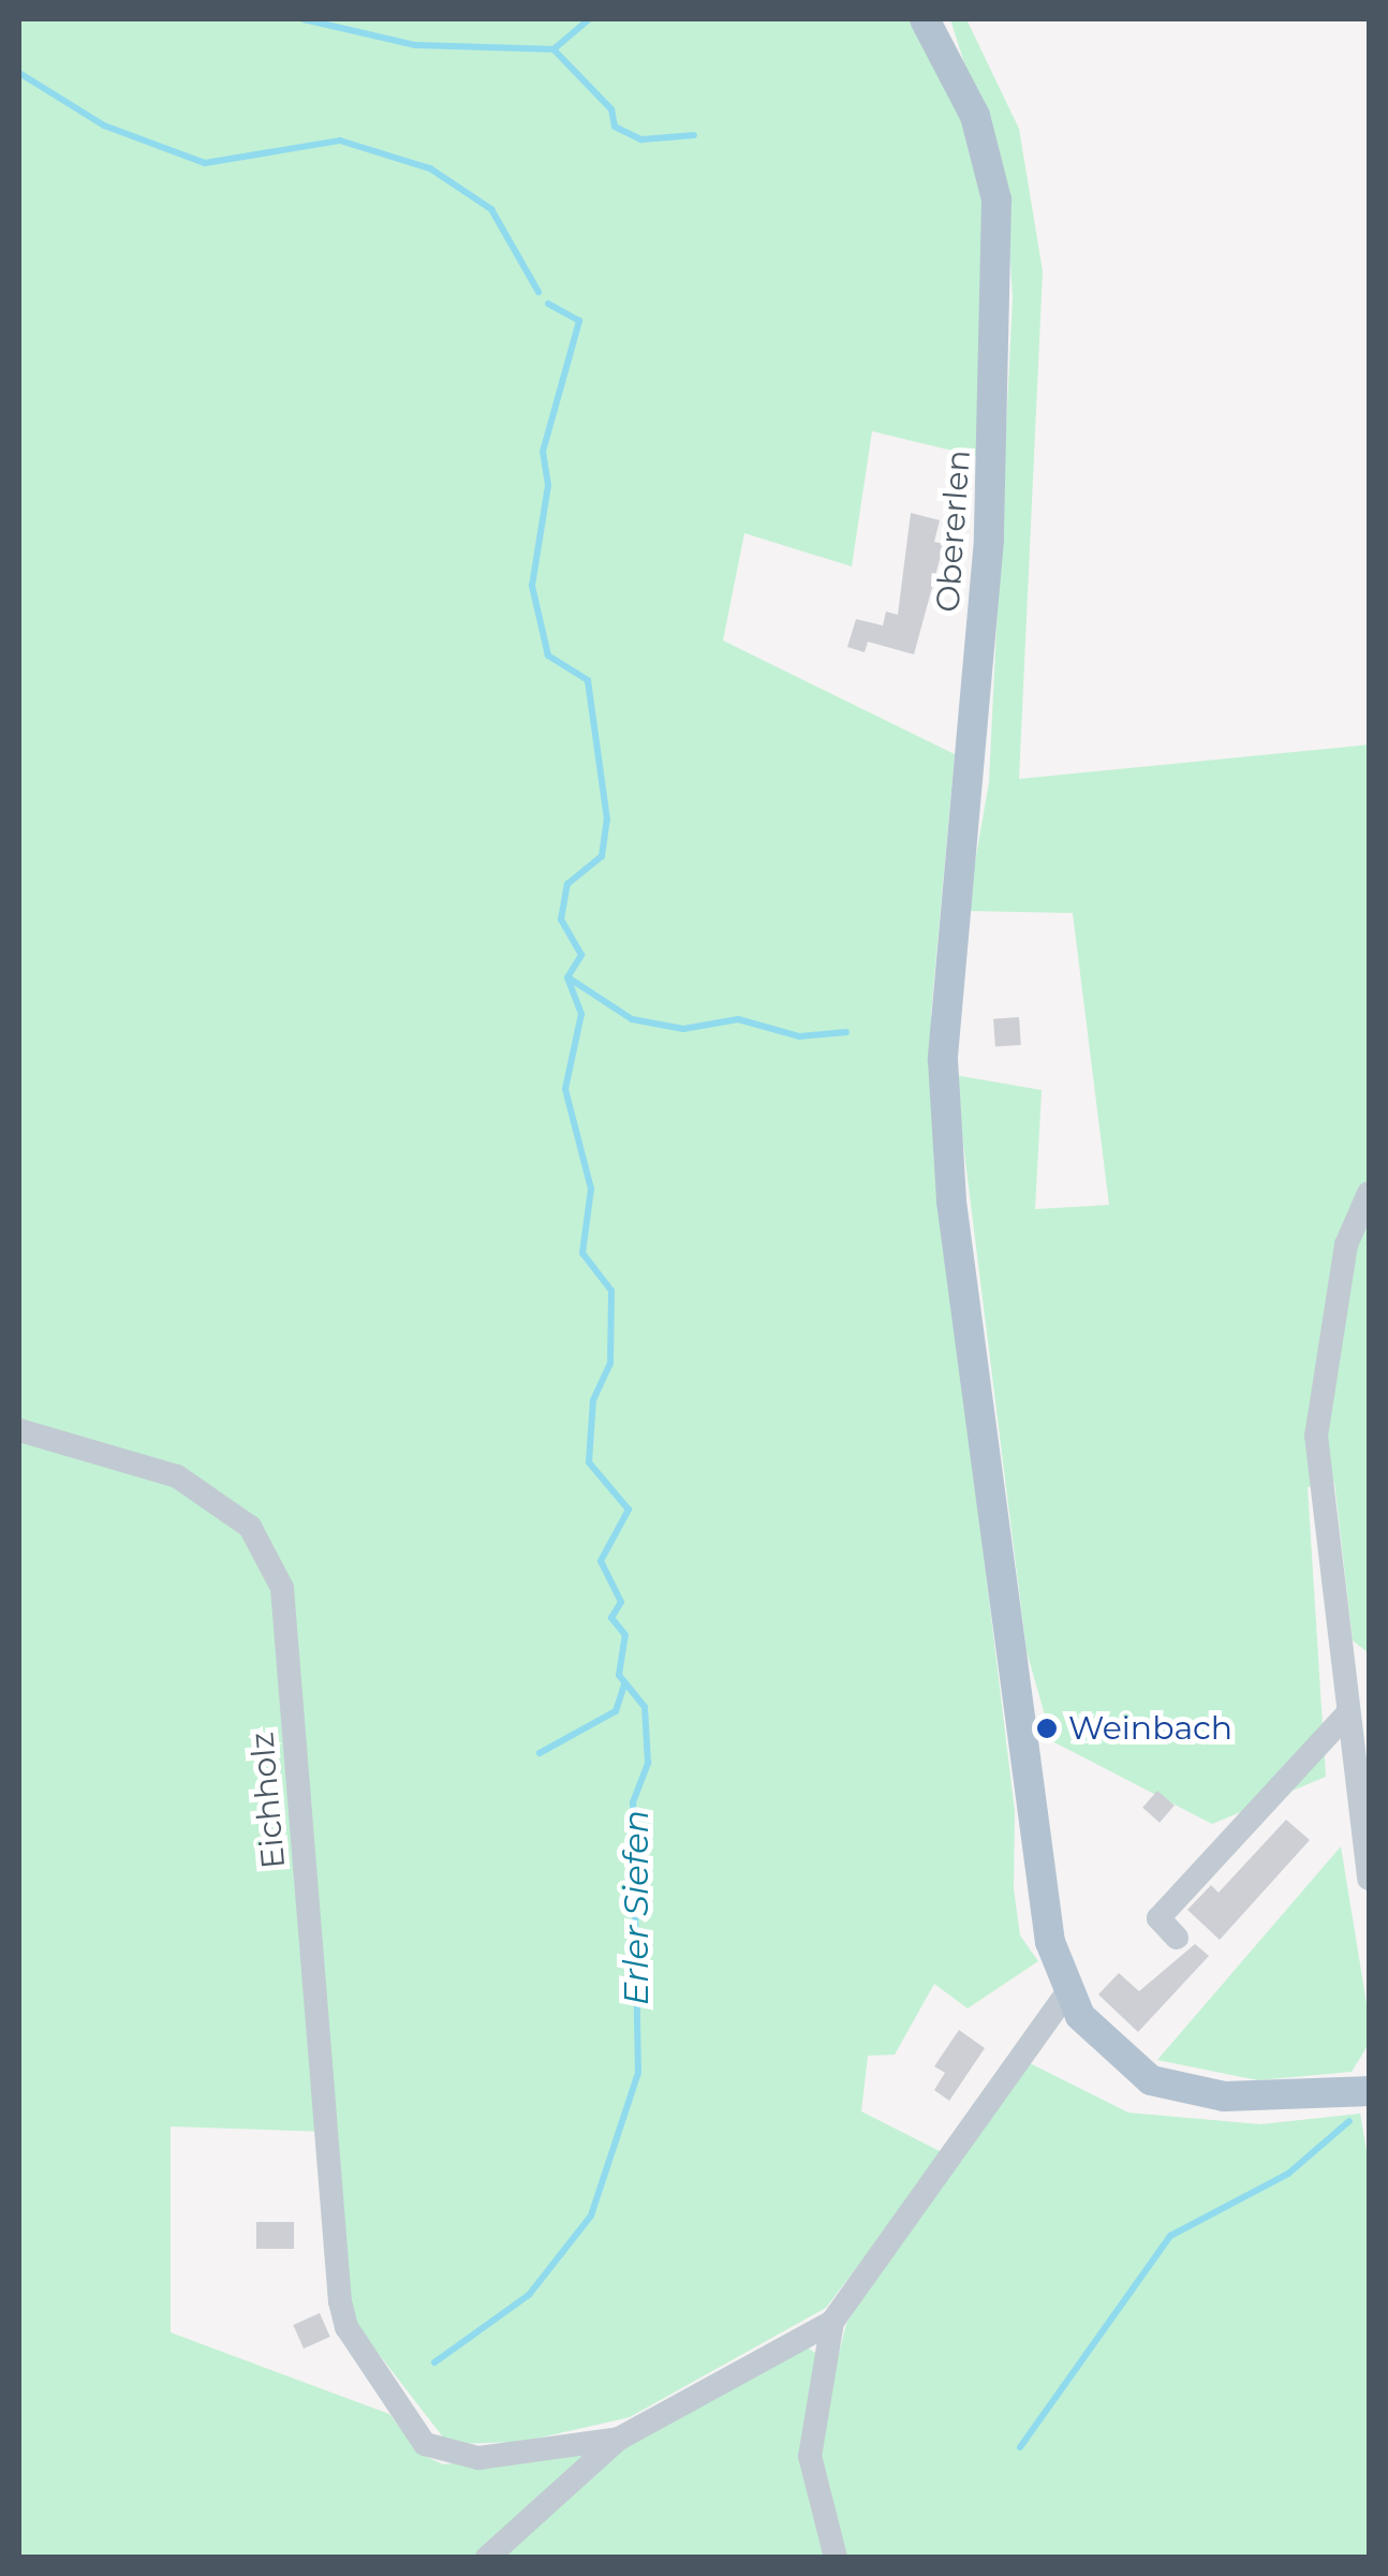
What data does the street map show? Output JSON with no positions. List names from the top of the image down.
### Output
{
  "streets": {
    "main road": ["Obererlen"],
    "street": ["Eichholz"]
  },
  "water": ["Erler Siefen"],
  "places": ["Weinbach"]
}
